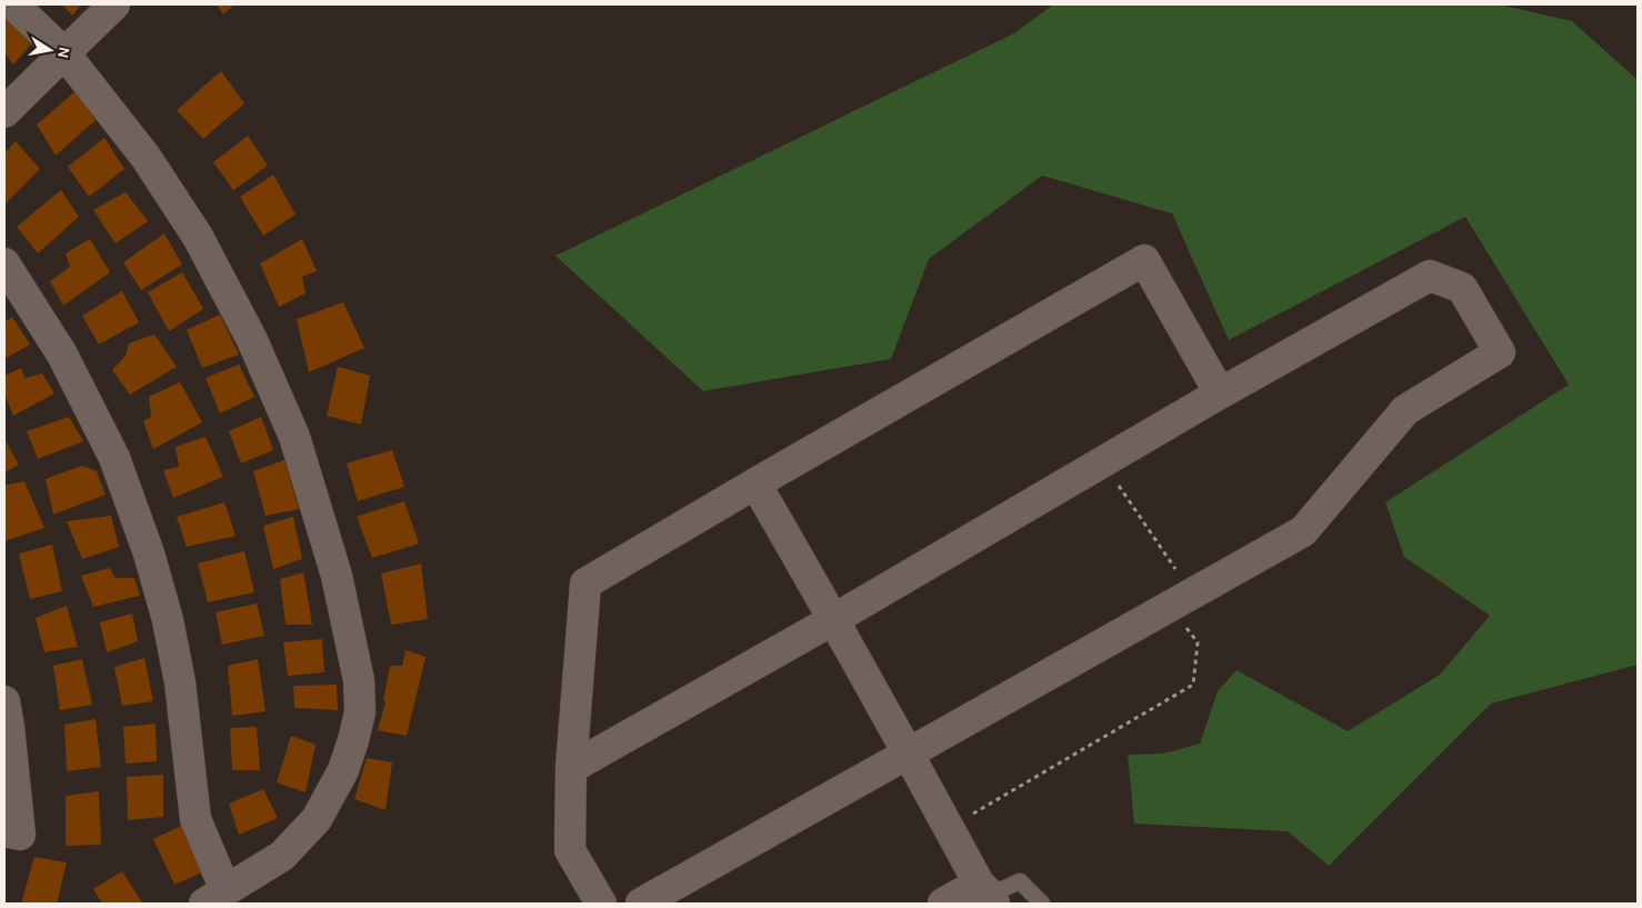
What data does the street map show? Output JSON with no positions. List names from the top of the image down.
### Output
{
  "north": "right"
}
